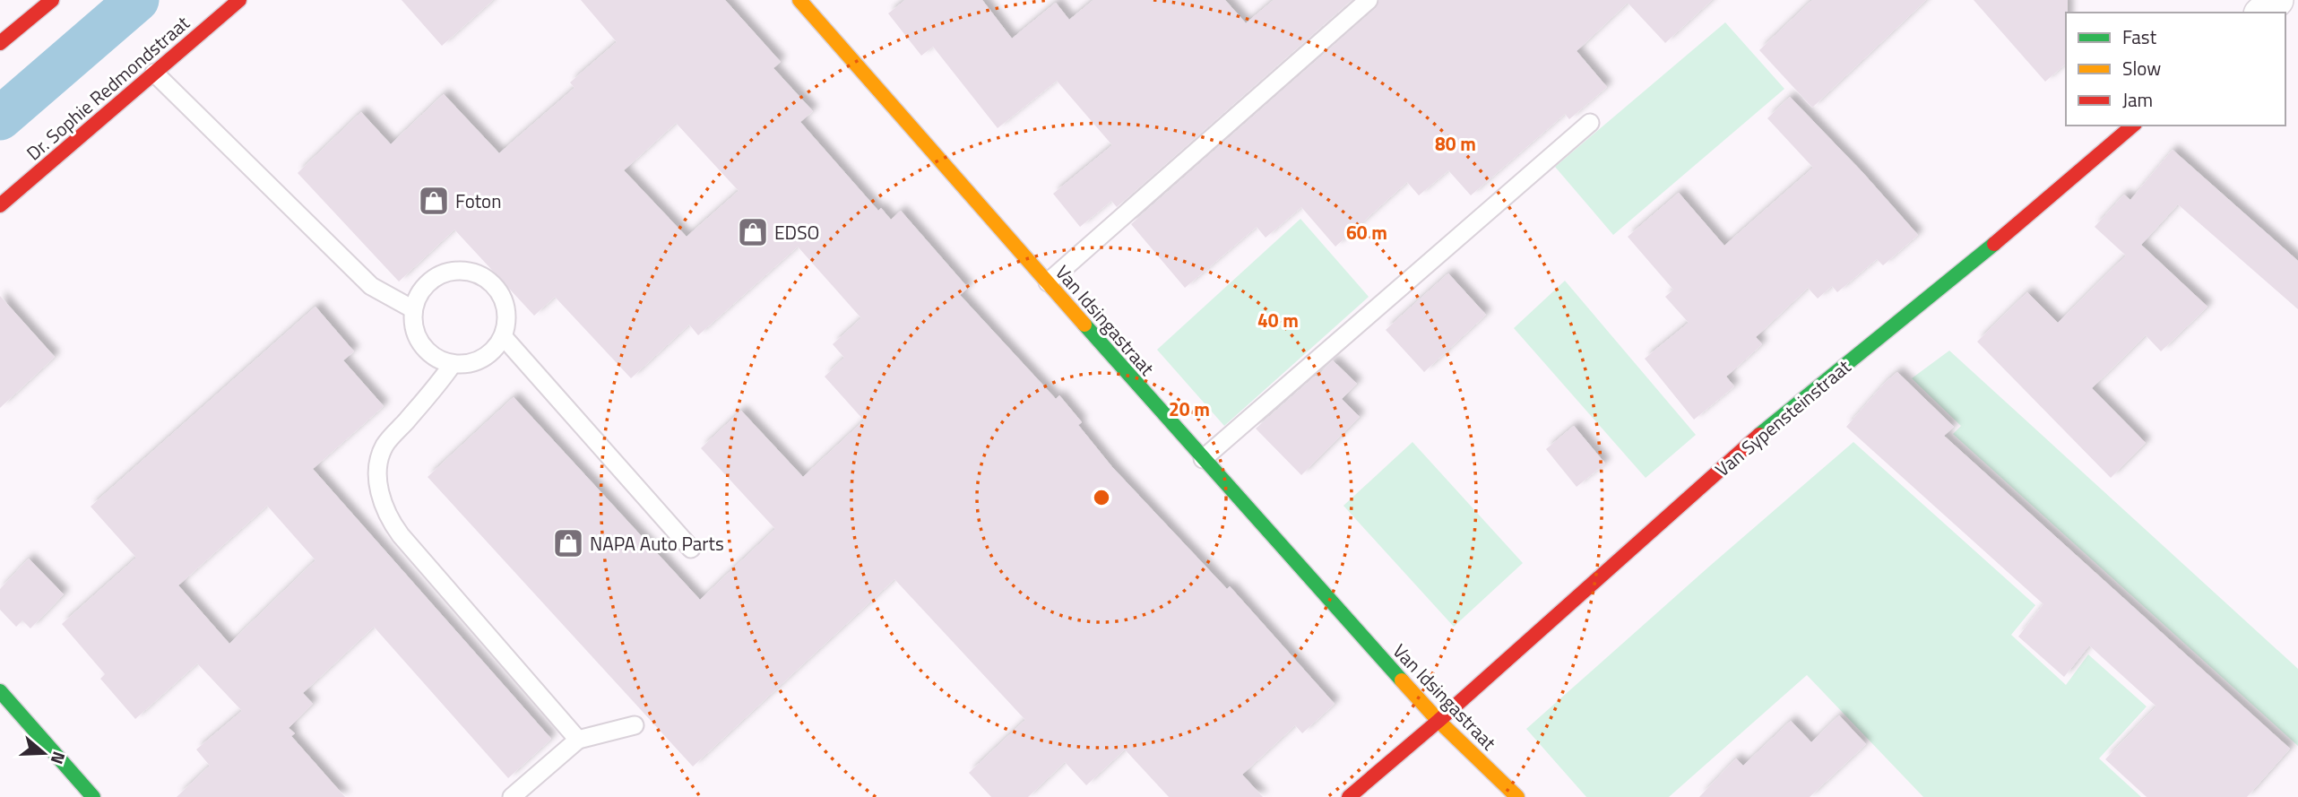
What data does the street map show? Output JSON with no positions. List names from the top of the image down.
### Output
{
  "streets": {
    "street": ["Dr. Sophie Redmondstraat", "Van Idsingastraat", "Van Sypensteinstraat"]
  },
  "crossings": [
    ["Van Idsingastraat", "Van Sypensteinstraat"]
  ],
  "places": {
    "shop": ["Foton", "EDSO", "NAPA Auto Parts"]
  },
  "legend": ["Fast", "Slow", "Jam"],
  "north": "right",
  "rings": [
    "80 m",
    "60 m",
    "40 m",
    "20 m"
  ]
}
